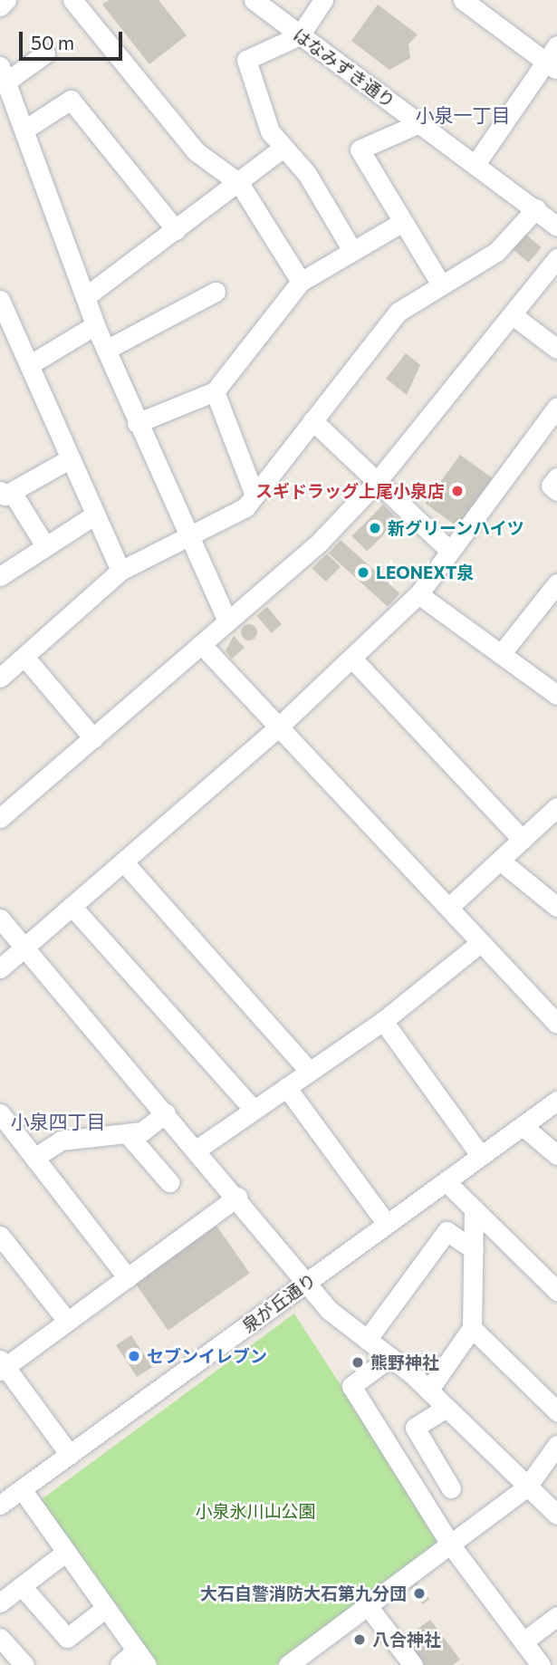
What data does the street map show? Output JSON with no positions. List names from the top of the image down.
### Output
{
  "streets": {
    "street": ["はなみずき通り", "泉が丘通り"]
  },
  "districts": ["小泉一丁目", "小泉四丁目"],
  "parks": ["小泉氷川山公園"],
  "places": [
    "スギドラッグ上尾小泉店",
    "新グリーンハイツ",
    "LEONEXT泉",
    "セブンイレブン",
    "熊野神社",
    "大石自警消防大石第九分団",
    "八合神社"
  ],
  "scale_bar": "50 m"
}
